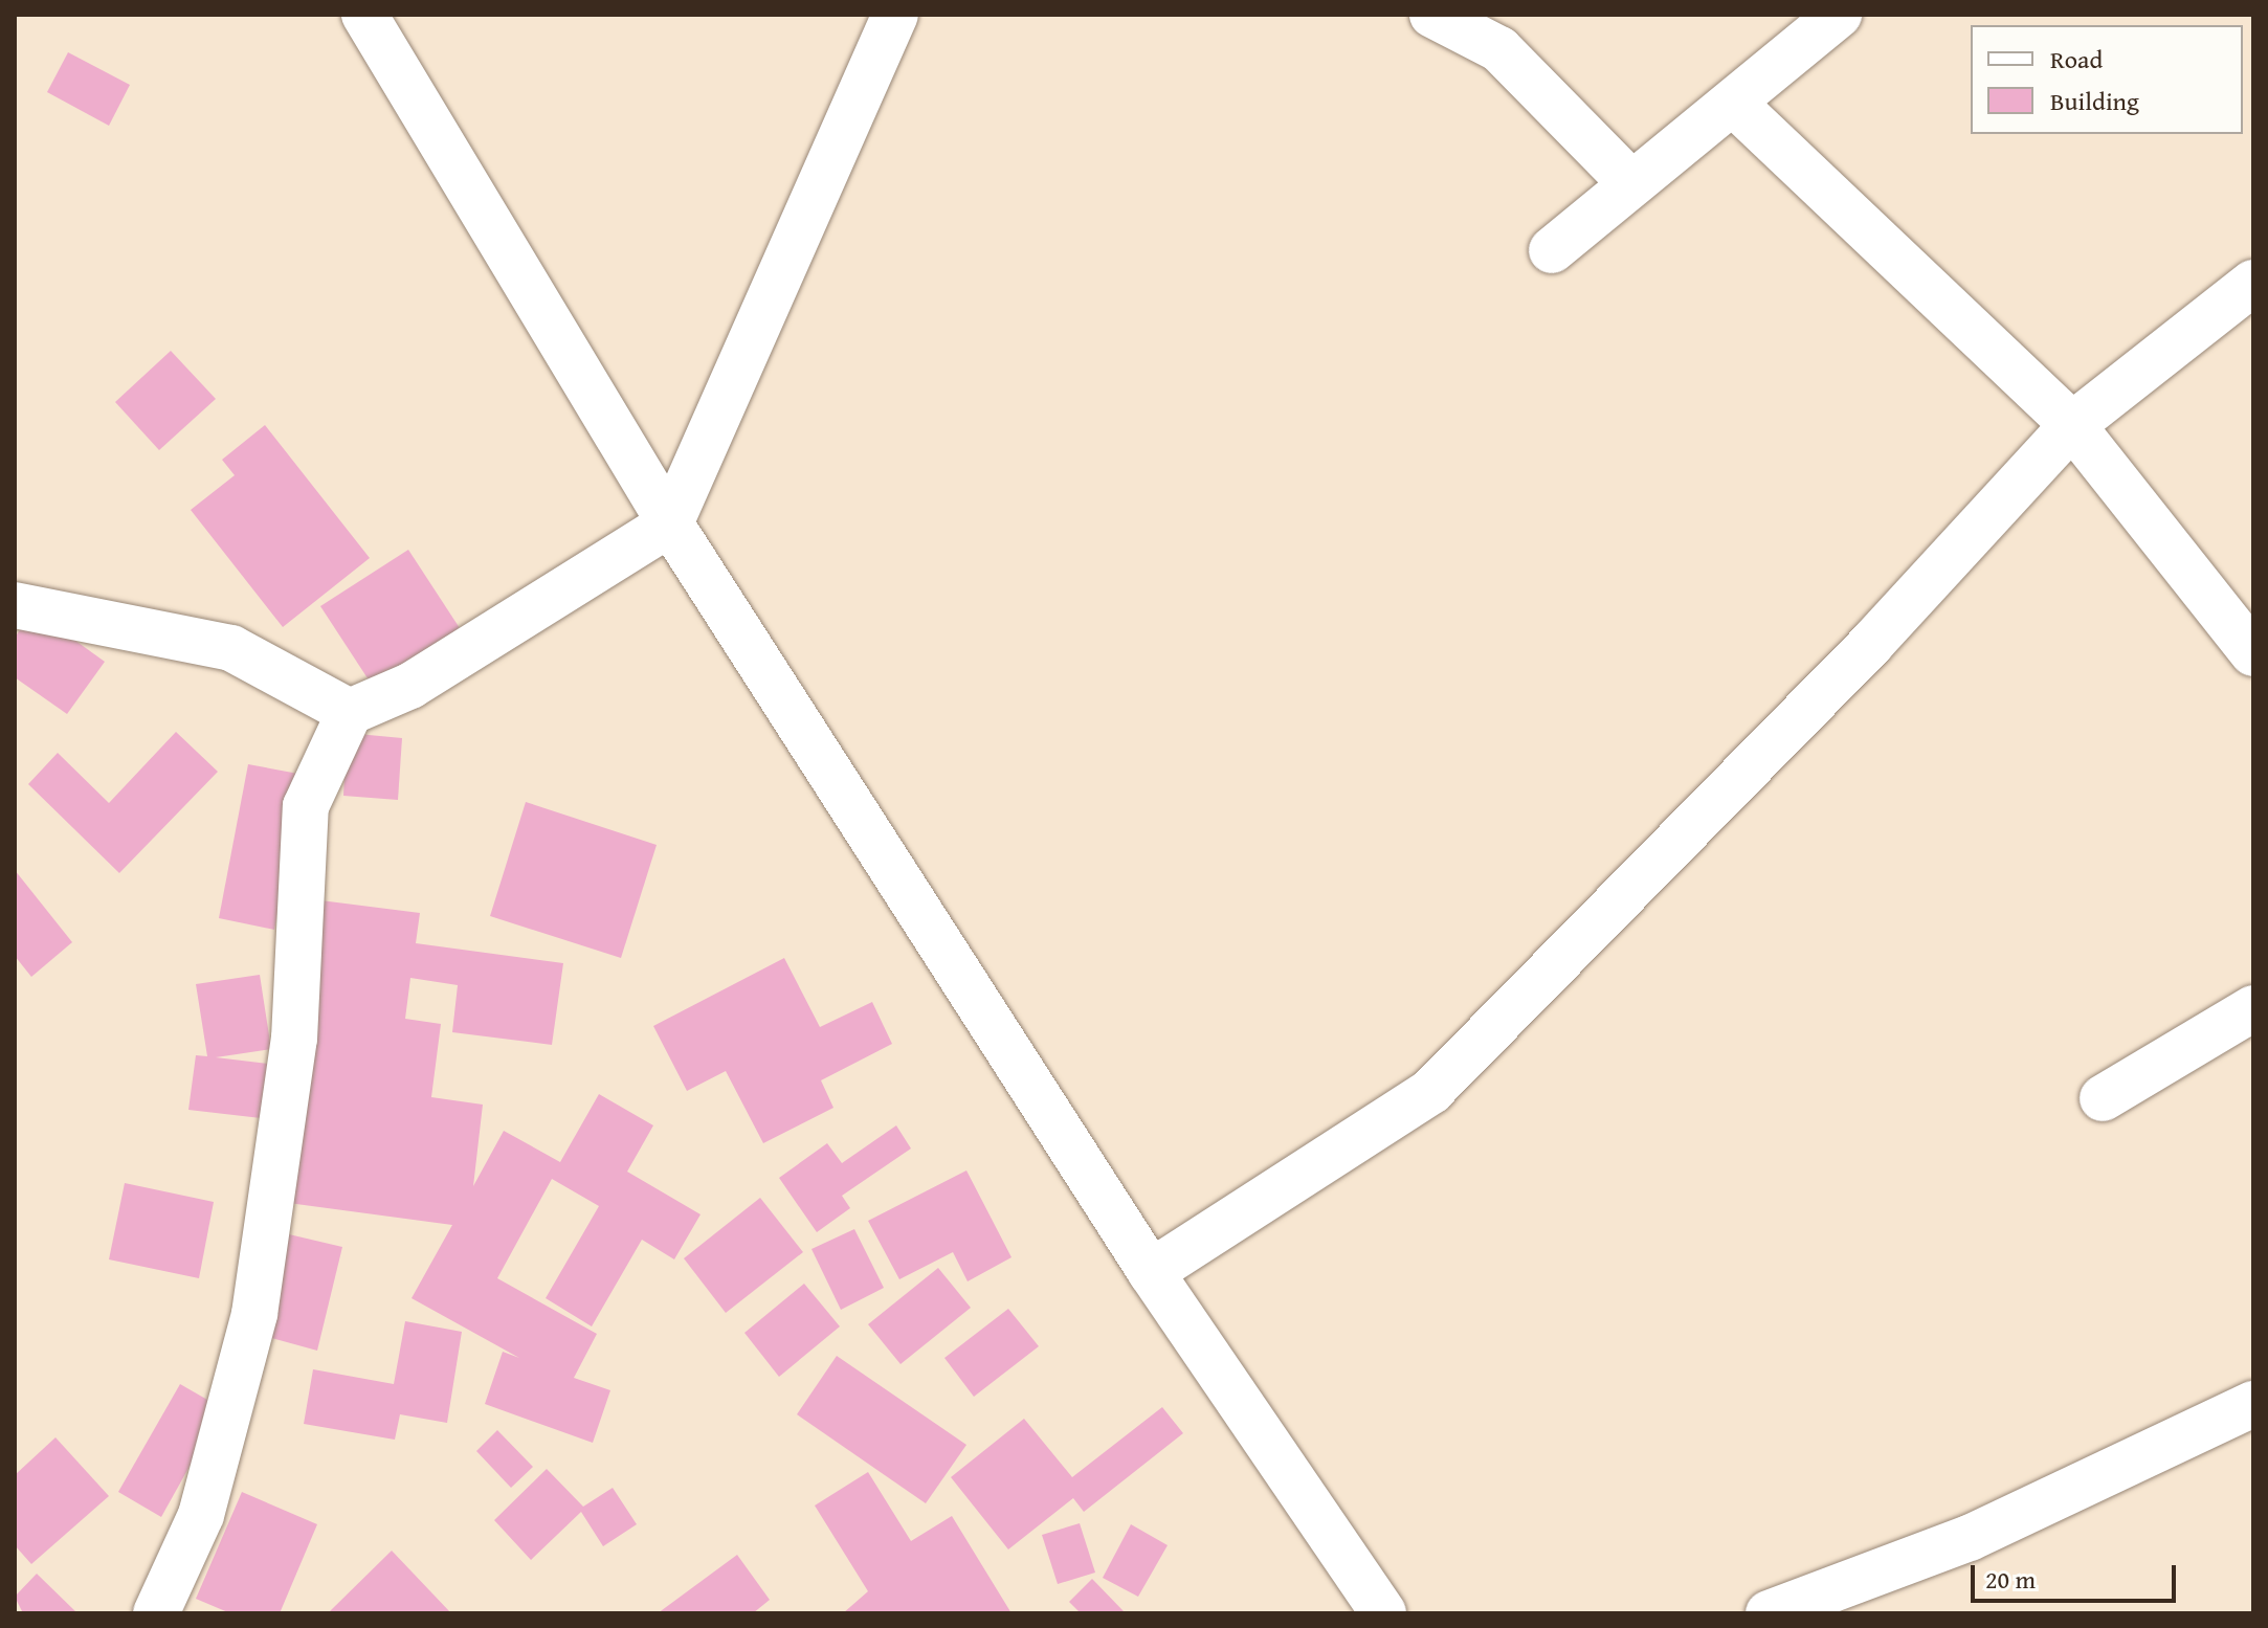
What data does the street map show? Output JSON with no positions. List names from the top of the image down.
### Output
{
  "legend": ["Road", "Building"],
  "scale_bar": "20 m"
}
